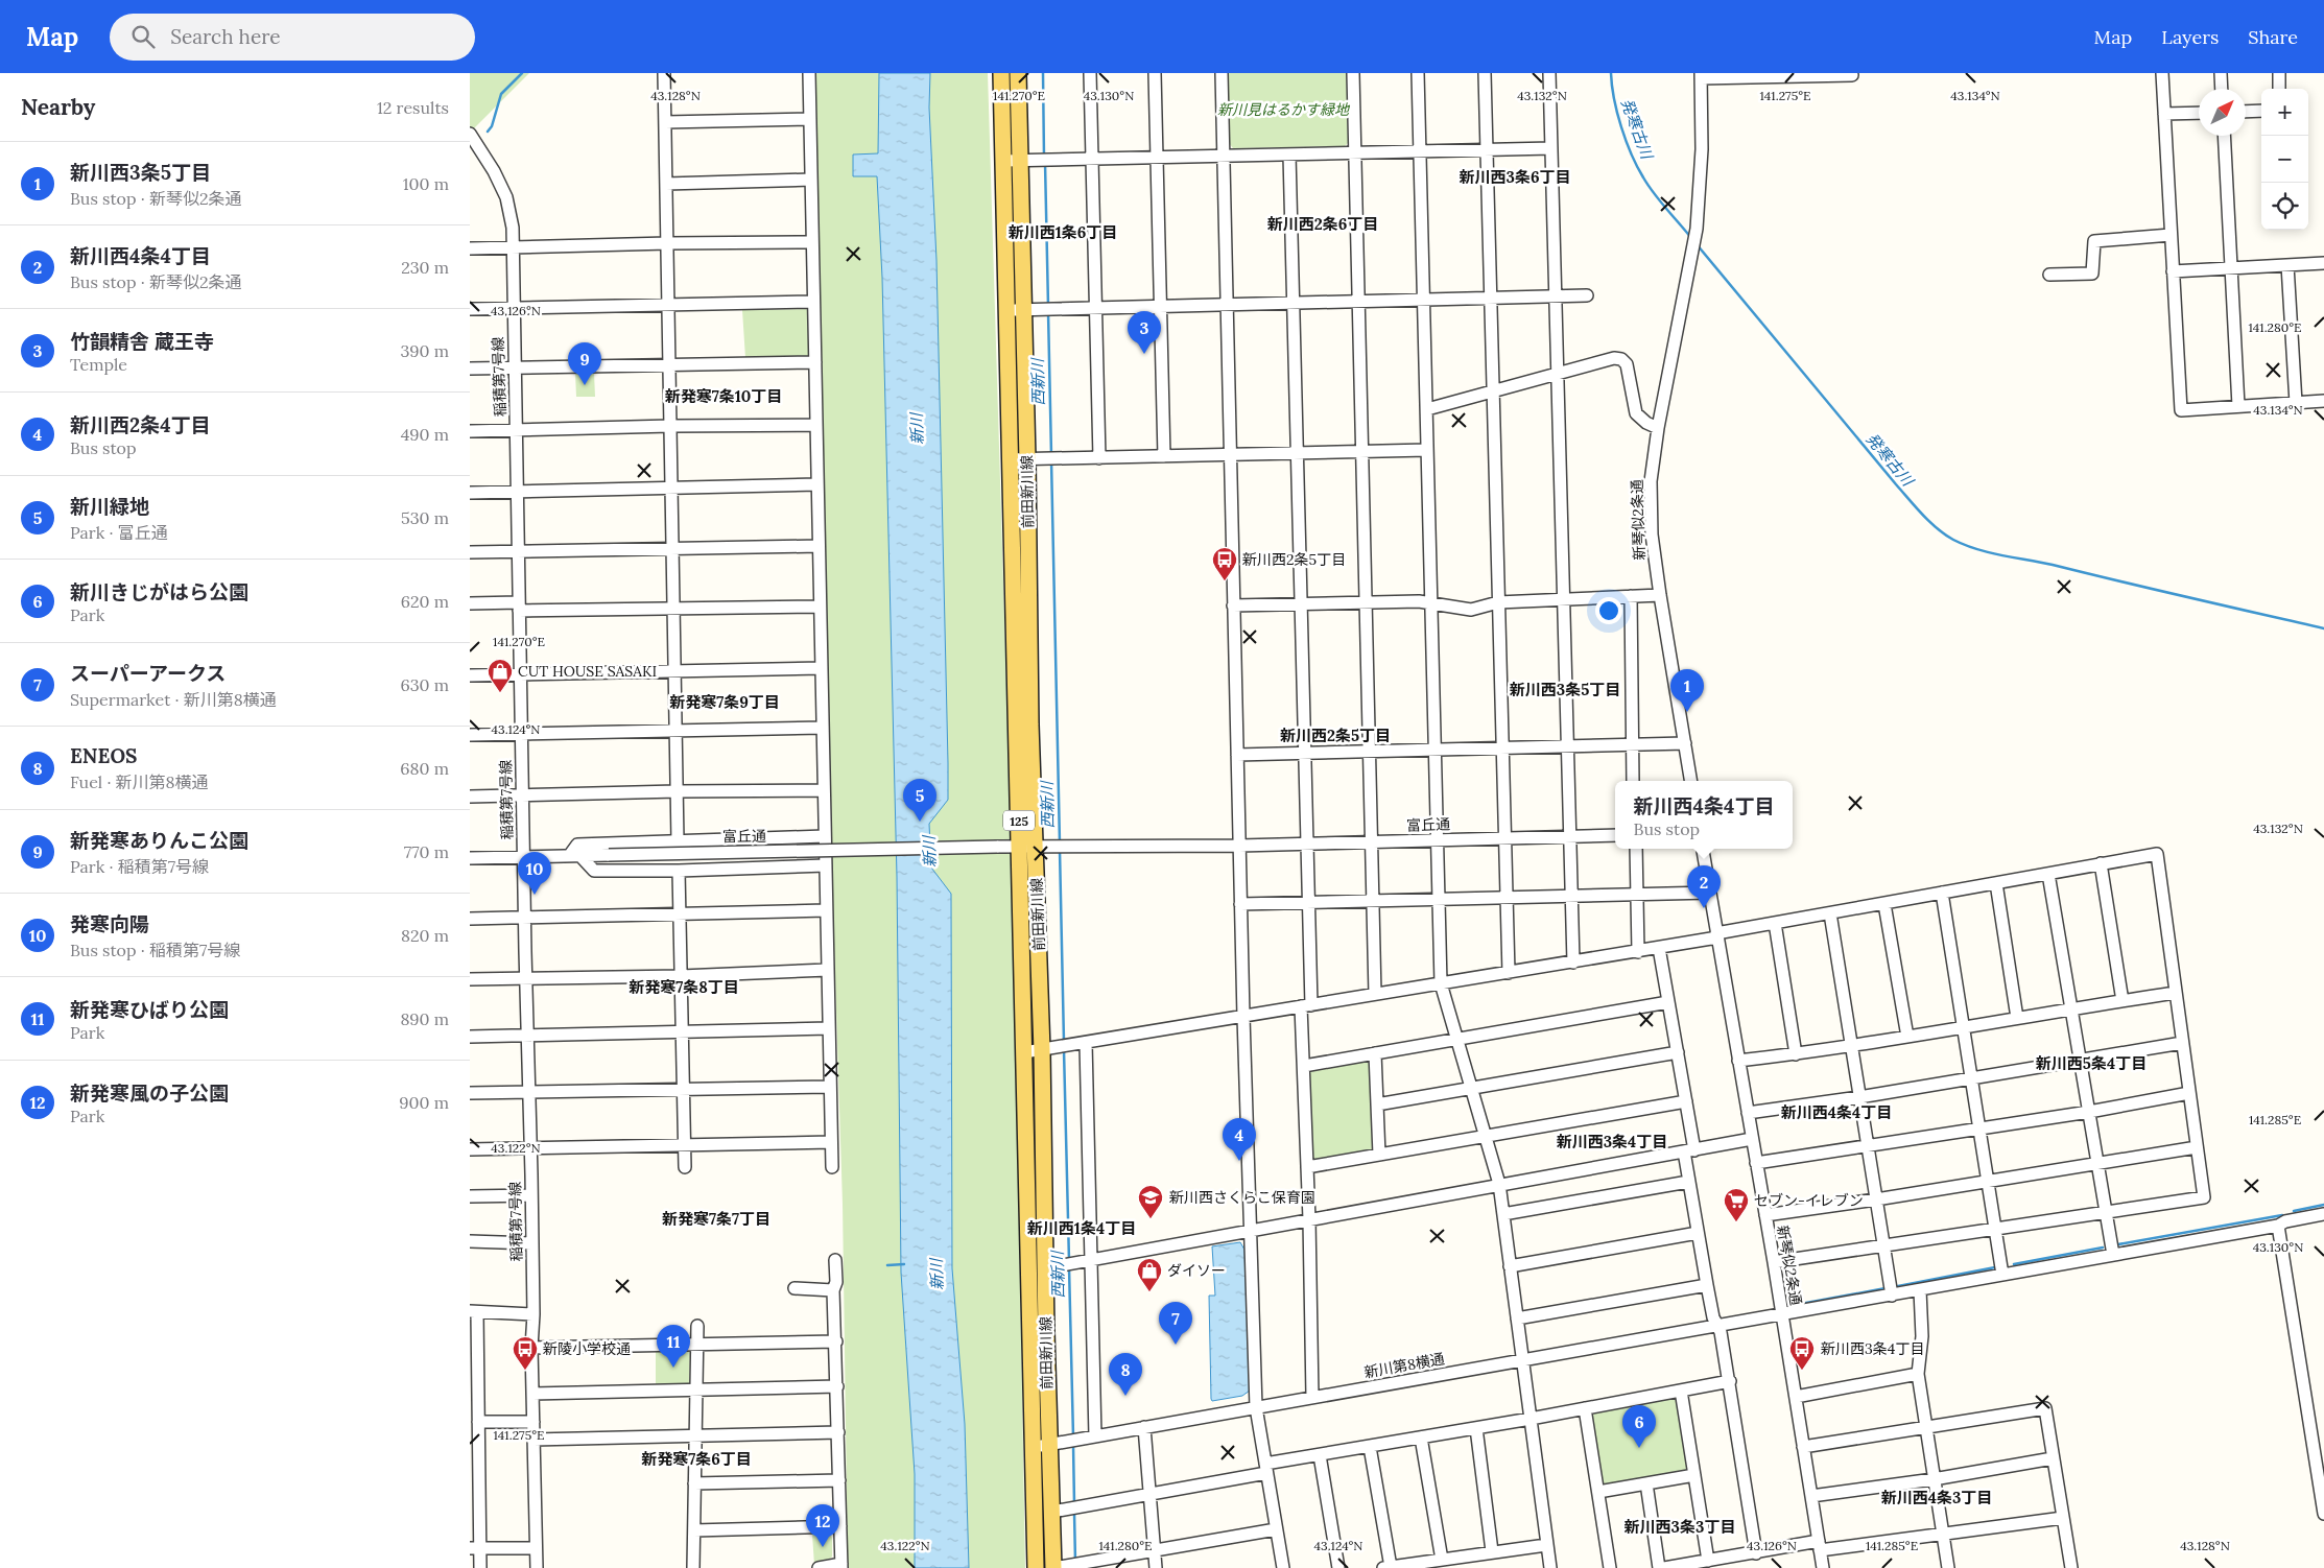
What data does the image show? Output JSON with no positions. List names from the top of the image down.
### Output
{
  "streets": {
    "main road": ["前田新川線", "125"],
    "street": [
      "稲積第7号線",
      "新琴似2条通",
      "富丘通",
      "新川第8横通"
    ]
  },
  "crossings": [
    ["稲積第7号線", "富丘通"],
    ["前田新川線", "富丘通"],
    ["前田新川線", "新川第8横通"],
    ["新琴似2条通", "新川第8横通"]
  ],
  "districts": [
    "新川西3条6丁目",
    "新川西2条6丁目",
    "新川西1条6丁目",
    "新発寒7条10丁目",
    "新川西3条5丁目",
    "新発寒7条9丁目",
    "新川西2条5丁目",
    "新発寒7条8丁目",
    "新川西5条4丁目",
    "新川西4条4丁目",
    "新川西3条4丁目",
    "新発寒7条7丁目",
    "新川西1条4丁目",
    "新発寒7条6丁目",
    "新川西4条3丁目",
    "新川西3条3丁目"
  ],
  "water": ["発寒古川", "西新川", "新川"],
  "parks": ["新川見はるかす緑地"],
  "places": {
    "bus stop": ["新川西2条5丁目", "新陵小学校通", "新川西3条4丁目"],
    "shop": ["CUT HOUSE SASAKI", "ダイソー"],
    "school or university": ["新川西さくらこ保育園"],
    "supermarket": ["セブン-イレブン"]
  },
  "north": "top right",
  "page": {
    "header": "Map",
    "search": "Search here",
    "nav": ["Map", "Layers", "Share"],
    "heading": ["Nearby", "12 results"],
    "map_buttons": ["+", "−"],
    "list": [
      {
        "mark": "1",
        "name": "新川西3条5丁目",
        "note": "Bus stop · 新琴似2条通",
        "value": "100 m"
      },
      {
        "mark": "2",
        "name": "新川西4条4丁目",
        "note": "Bus stop · 新琴似2条通",
        "value": "230 m"
      },
      {
        "mark": "3",
        "name": "竹韻精舎 蔵王寺",
        "note": "Temple",
        "value": "390 m"
      },
      {
        "mark": "4",
        "name": "新川西2条4丁目",
        "note": "Bus stop",
        "value": "490 m"
      },
      {
        "mark": "5",
        "name": "新川緑地",
        "note": "Park · 富丘通",
        "value": "530 m"
      },
      {
        "mark": "6",
        "name": "新川きじがはら公園",
        "note": "Park",
        "value": "620 m"
      },
      {
        "mark": "7",
        "name": "スーパーアークス",
        "note": "Supermarket · 新川第8横通",
        "value": "630 m"
      },
      {
        "mark": "8",
        "name": "ENEOS",
        "note": "Fuel · 新川第8横通",
        "value": "680 m"
      },
      {
        "mark": "9",
        "name": "新発寒ありんこ公園",
        "note": "Park · 稲積第7号線",
        "value": "770 m"
      },
      {
        "mark": "10",
        "name": "発寒向陽",
        "note": "Bus stop · 稲積第7号線",
        "value": "820 m"
      },
      {
        "mark": "11",
        "name": "新発寒ひばり公園",
        "note": "Park",
        "value": "890 m"
      },
      {
        "mark": "12",
        "name": "新発寒風の子公園",
        "note": "Park",
        "value": "900 m"
      }
    ],
    "pins": [
      "3",
      "9",
      "1",
      "5",
      "10",
      "2",
      "4",
      "7",
      "11",
      "8",
      "6",
      "12"
    ],
    "popup": ["新川西4条4丁目", "Bus stop"]
  },
  "coordinates": [
    "43.128°N",
    "43.130°N",
    "43.132°N",
    "43.134°N",
    "141.270°E",
    "141.275°E",
    "43.126°N",
    "141.280°E",
    "43.124°N",
    "141.285°E",
    "43.122°N"
  ]
}
